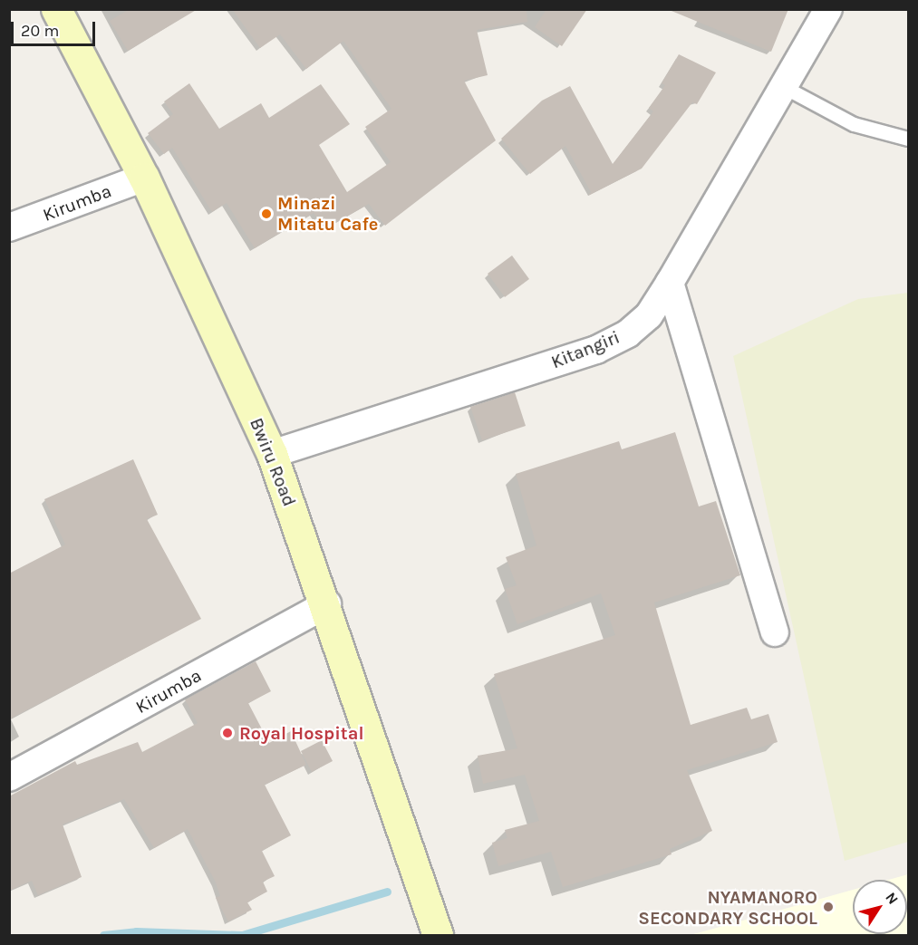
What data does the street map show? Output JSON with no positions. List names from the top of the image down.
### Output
{
  "streets": {
    "main road": ["Bwiru Road"],
    "street": ["Kirumba", "Kitangiri"]
  },
  "crossings": [
    ["Kirumba", "Bwiru Road"],
    ["Kitangiri", "Bwiru Road"]
  ],
  "places": ["Minazi Mitatu Cafe", "Royal Hospital", "NYAMANORO SECONDARY SCHOOL"],
  "scale_bar": "20 m",
  "north": "top right"
}
